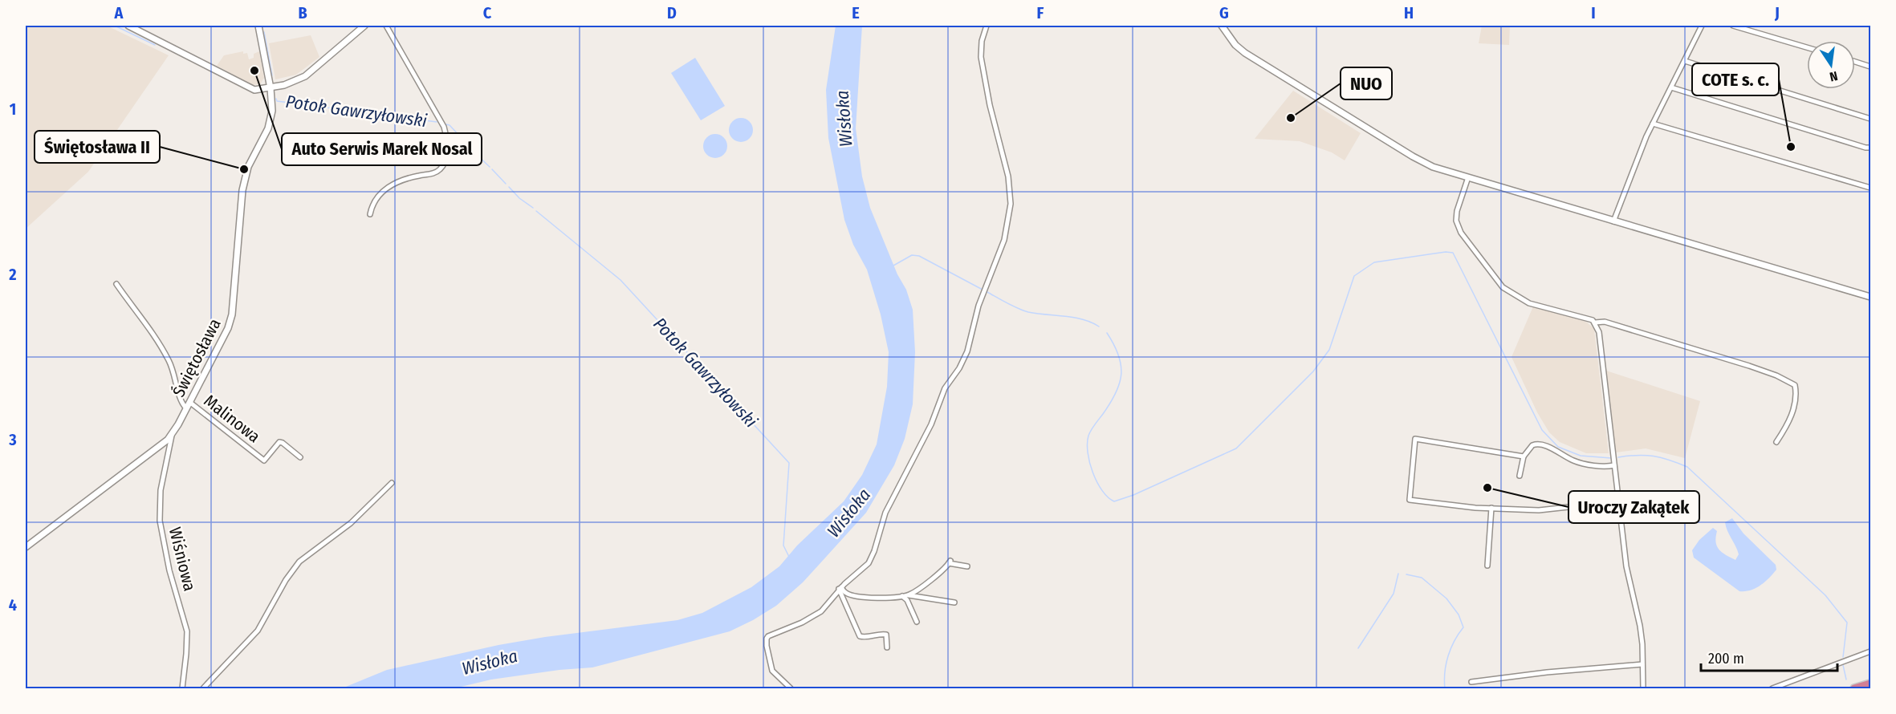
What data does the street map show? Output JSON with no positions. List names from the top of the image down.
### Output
{
  "streets": {
    "street": ["Świętosława", "Malinowa", "Wiśniowa"]
  },
  "crossings": [
    ["Świętosława", "Malinowa"],
    ["Świętosława", "Wiśniowa"]
  ],
  "water": ["Potok Gawrzyłowski", "Wisłoka"],
  "places": [
    "Auto Serwis Marek Nosal",
    "NUO",
    "COTE s. c.",
    "Świętosława II",
    "Uroczy Zakątek"
  ],
  "scale_bar": "200 m",
  "north": "bottom",
  "grid": {
    "columns": [
      "A",
      "B",
      "C",
      "D",
      "E",
      "F",
      "G",
      "H",
      "I",
      "J"
    ],
    "rows": [
      "1",
      "2",
      "3",
      "4"
    ]
  }
}
